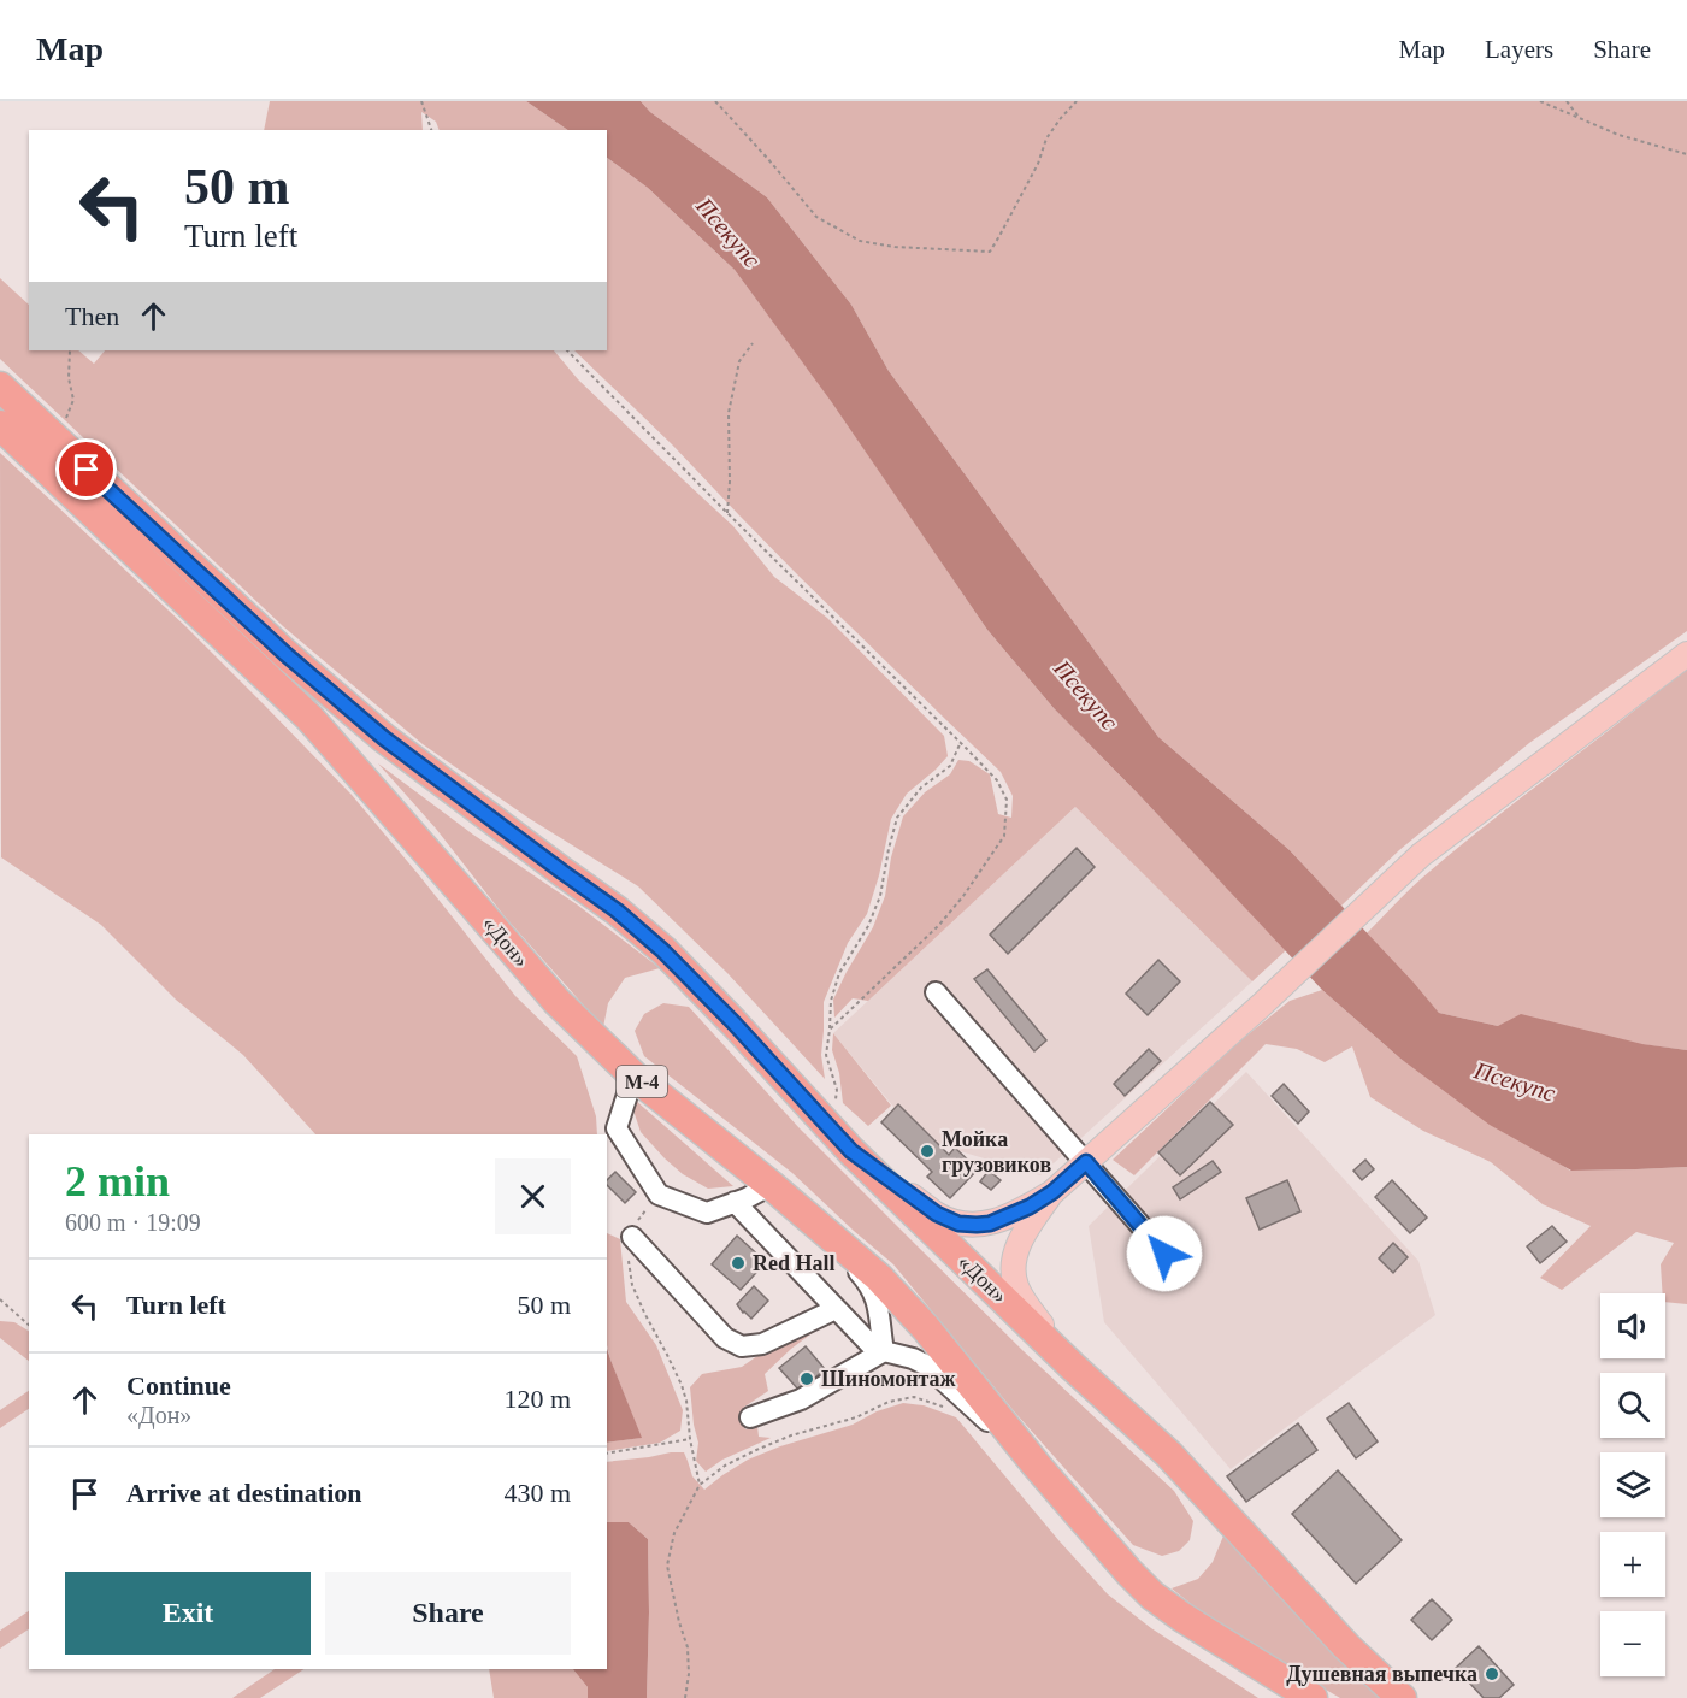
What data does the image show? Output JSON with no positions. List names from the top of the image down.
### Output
{
  "streets": {
    "highway": ["«Дон»", "М-4"]
  },
  "crossings": [
    ["«Дон»", "М-4"]
  ],
  "water": ["Псекупс"],
  "places": [
    "Мойка грузовиков",
    "Red Hall",
    "Шиномонтаж",
    "Душевная выпечка"
  ],
  "page": {
    "header": "Map",
    "nav": ["Map", "Layers", "Share"],
    "turn": ["50 m", "Turn left"],
    "then": "Then",
    "heading": ["2 min", "600 m · 19:09"],
    "list": [
      {
        "name": "Turn left",
        "value": "50 m"
      },
      {
        "name": "Continue",
        "note": "«Дон»",
        "value": "120 m"
      },
      {
        "name": "Arrive at destination",
        "value": "430 m"
      }
    ],
    "map_buttons": ["+", "−"],
    "buttons": ["Exit", "Share"]
  }
}
